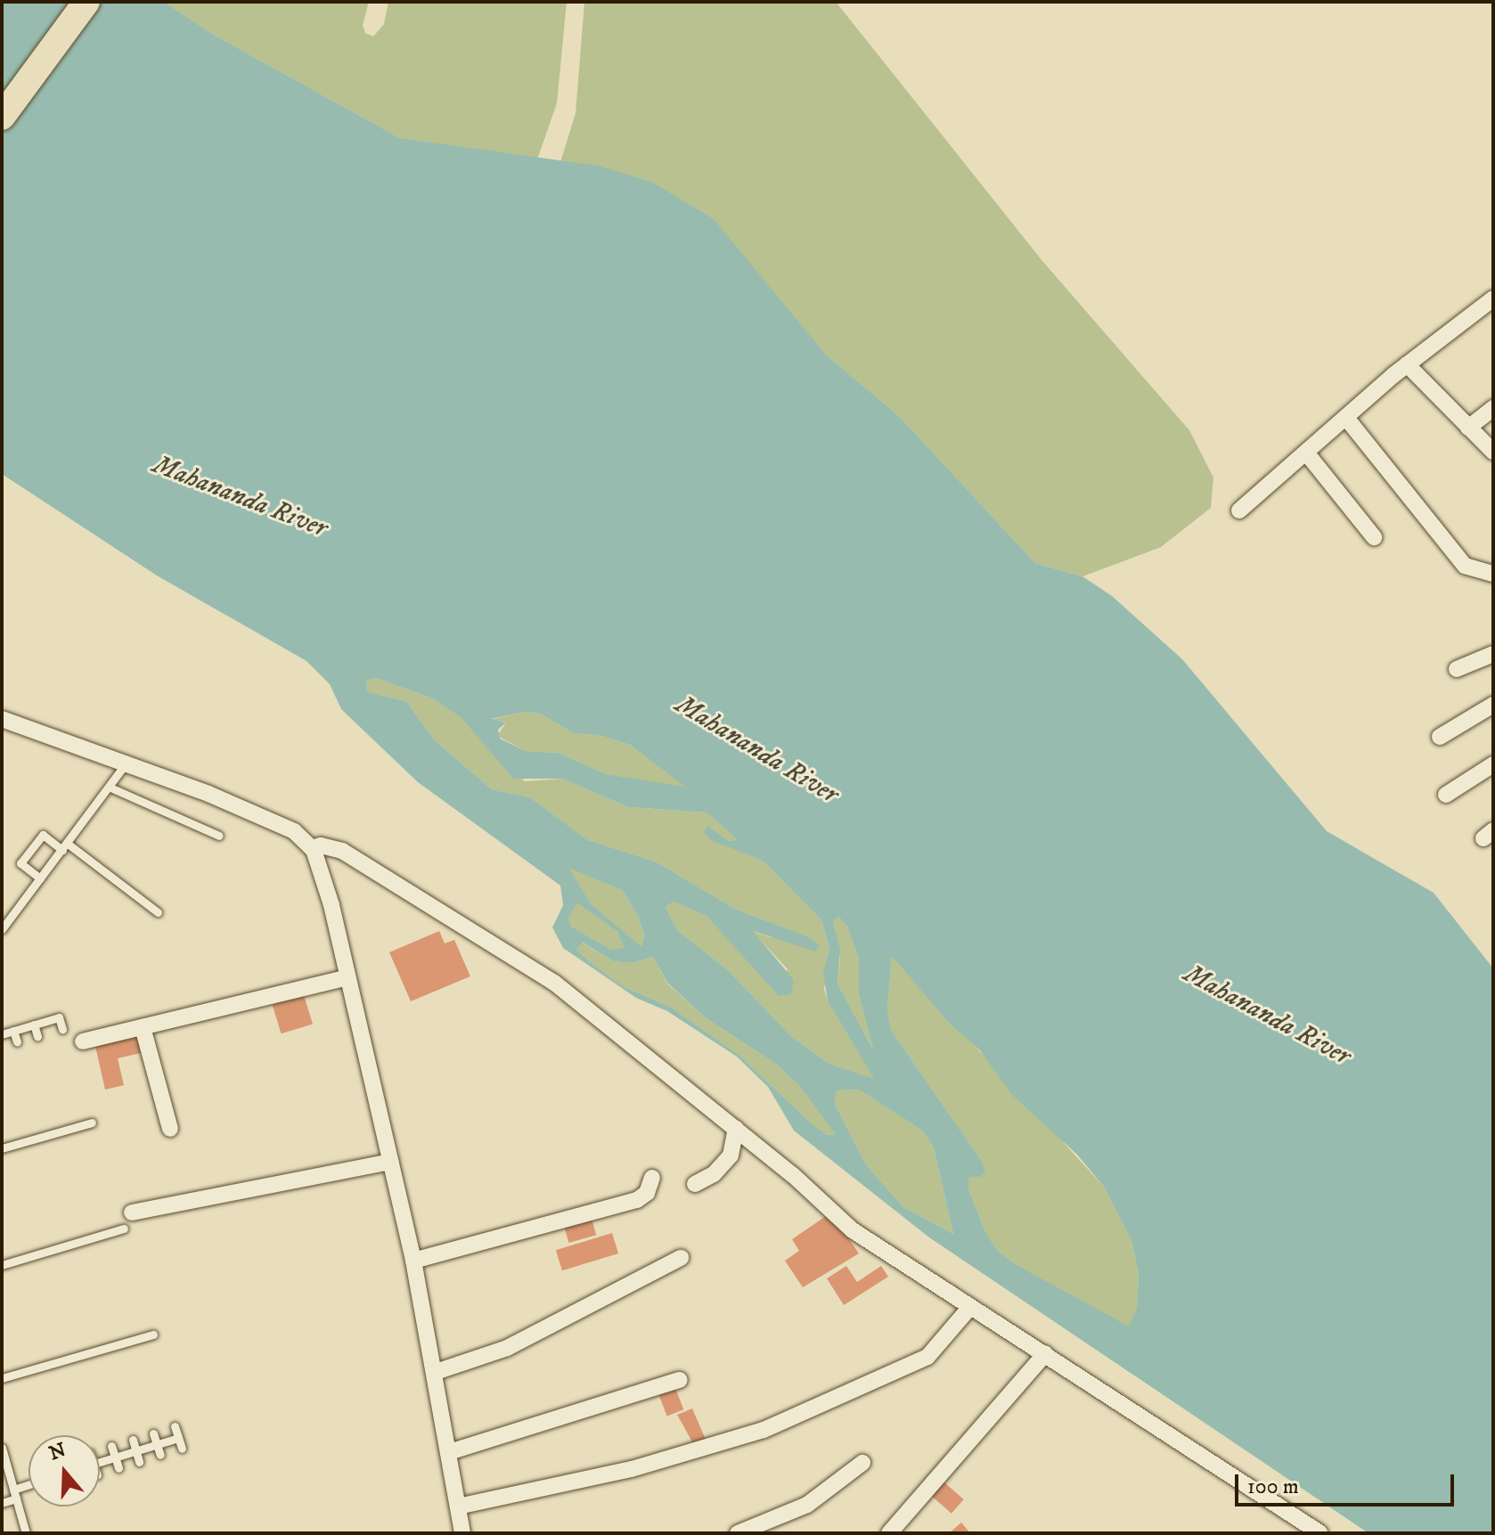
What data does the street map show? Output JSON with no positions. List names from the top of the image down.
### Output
{
  "water": ["Mahananda River"],
  "scale_bar": "100 m",
  "north": "top"
}
